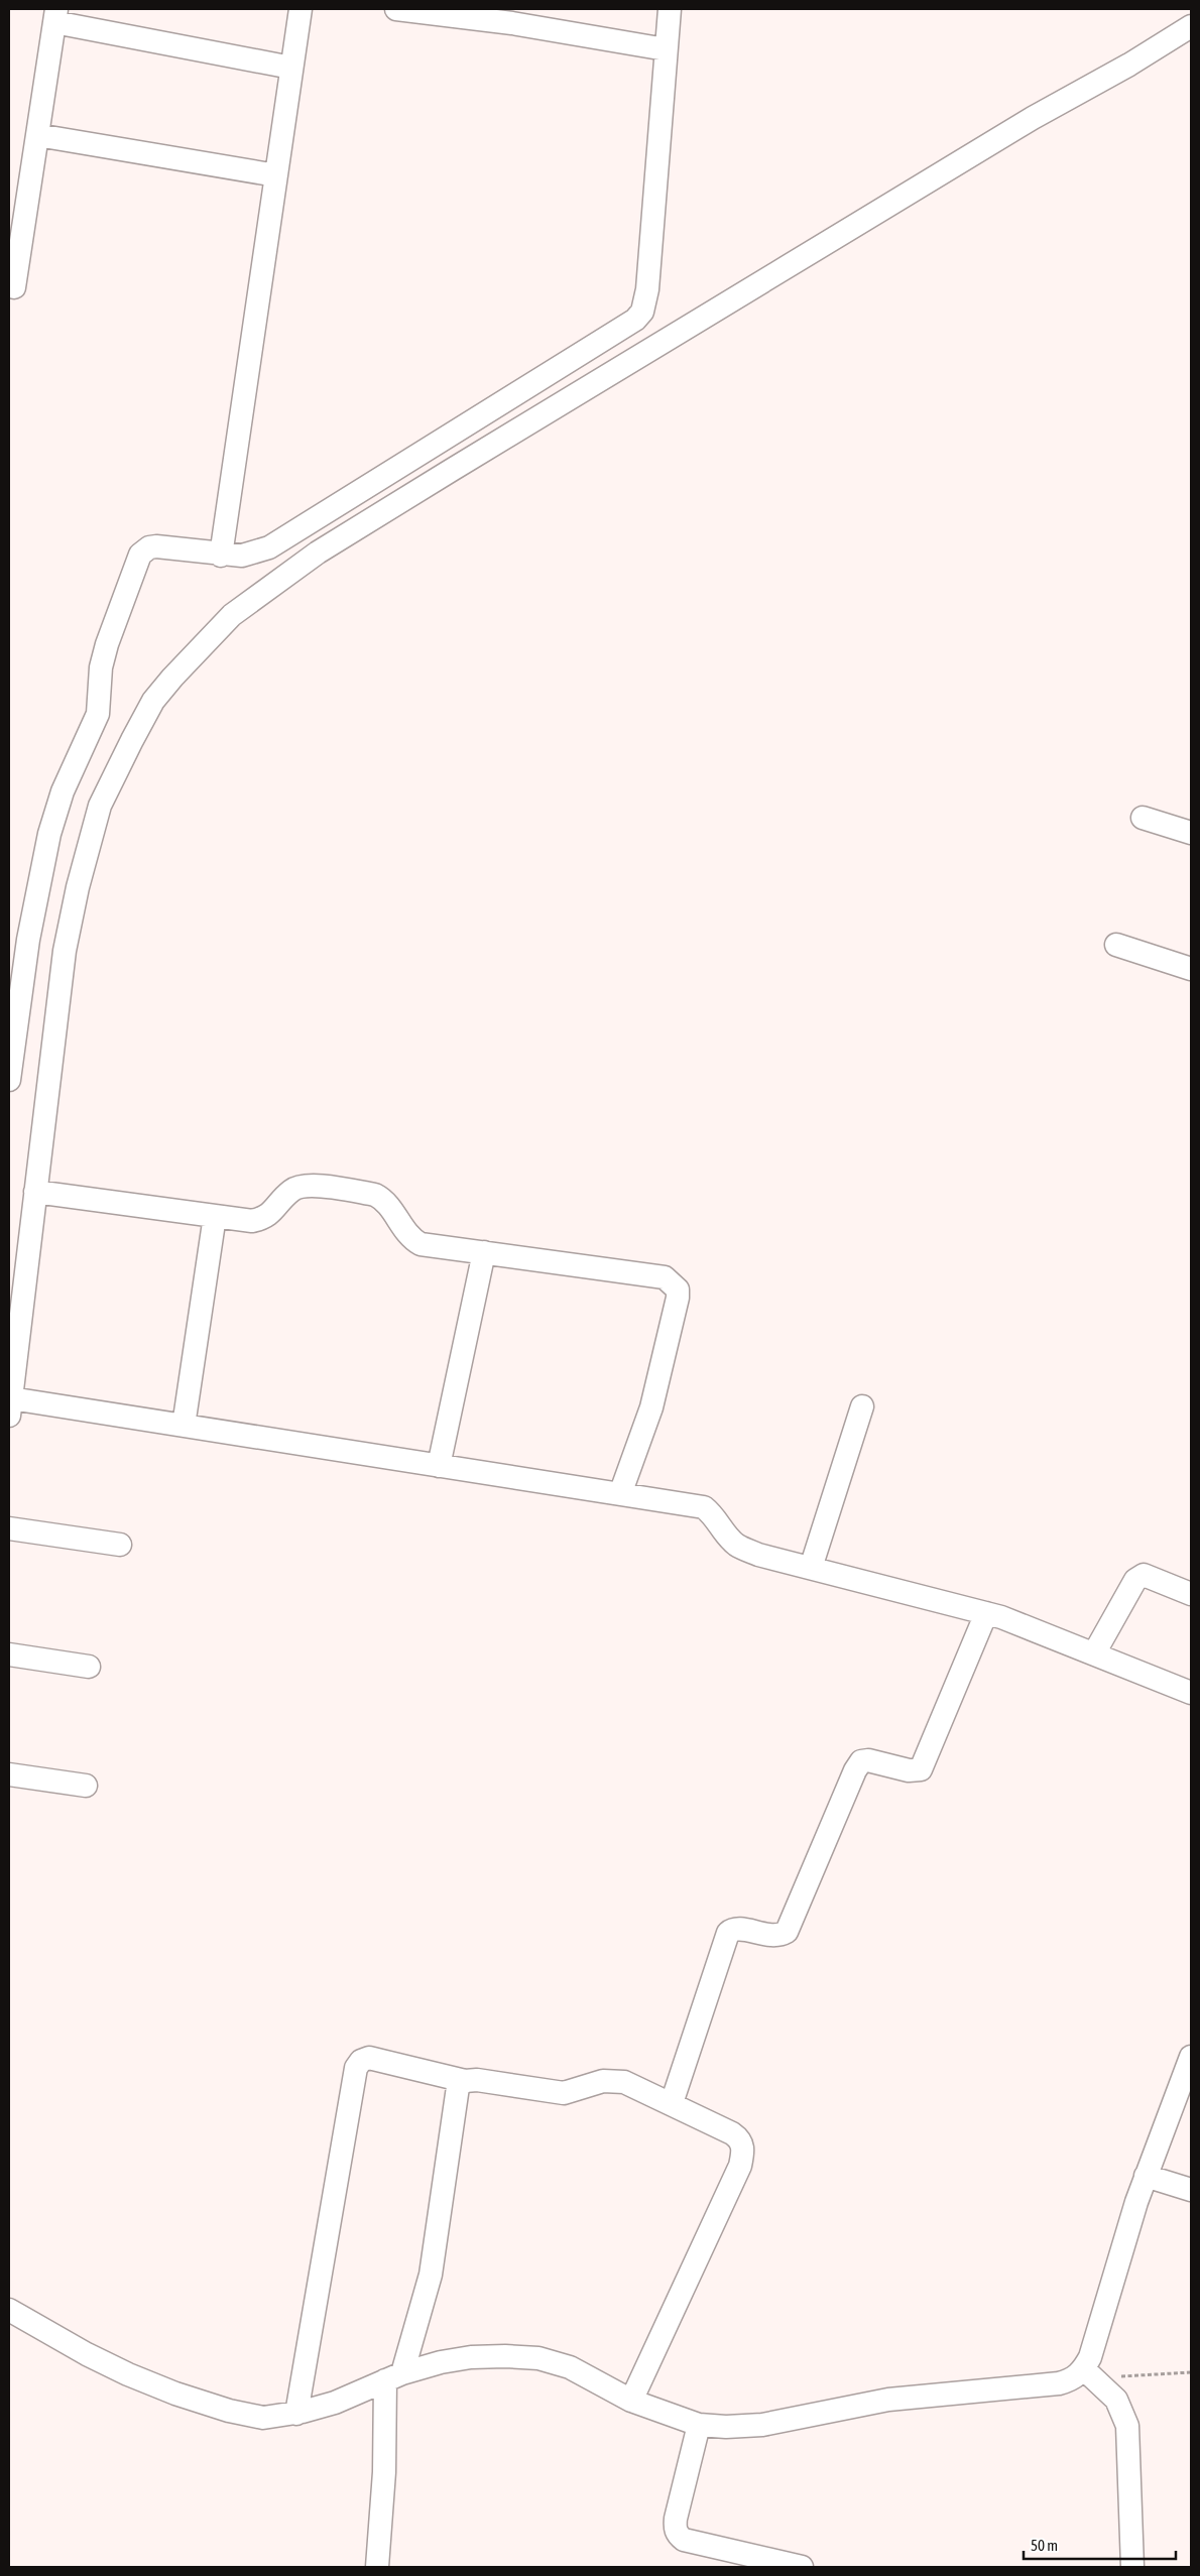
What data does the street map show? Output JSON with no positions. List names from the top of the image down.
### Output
{
  "scale_bar": "50 m"
}
